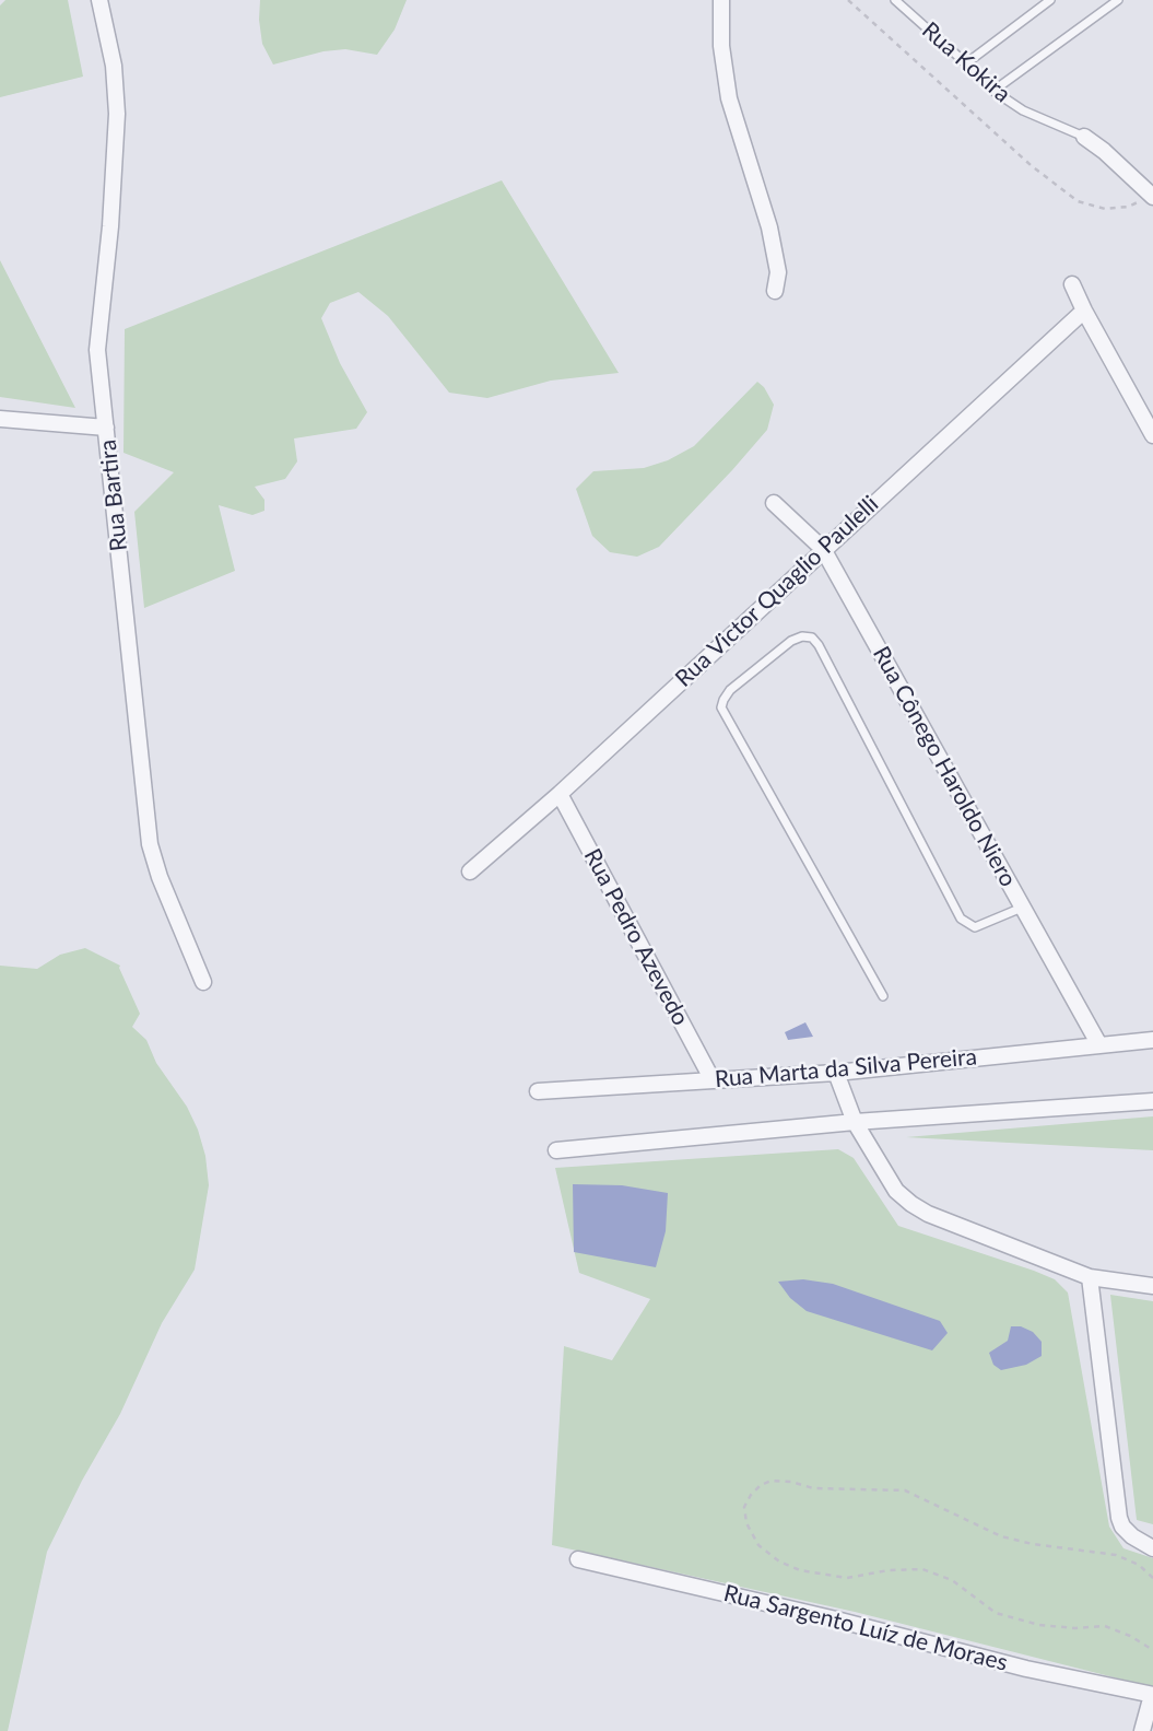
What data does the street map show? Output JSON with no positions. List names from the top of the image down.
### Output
{
  "streets": {
    "street": [
      "Rua Kokira",
      "Rua Bartira",
      "Rua Victor Quaglio Paulelli",
      "Rua Cônego Haroldo Niero",
      "Rua Pedro Azevedo",
      "Rua Marta da Silva Pereira",
      "Rua Sargento Luíz de Moraes"
    ]
  },
  "crossings": [
    ["Rua Victor Quaglio Paulelli", "Rua Cônego Haroldo Niero"],
    ["Rua Victor Quaglio Paulelli", "Rua Pedro Azevedo"],
    ["Rua Cônego Haroldo Niero", "Rua Marta da Silva Pereira"],
    ["Rua Pedro Azevedo", "Rua Marta da Silva Pereira"]
  ]
}
